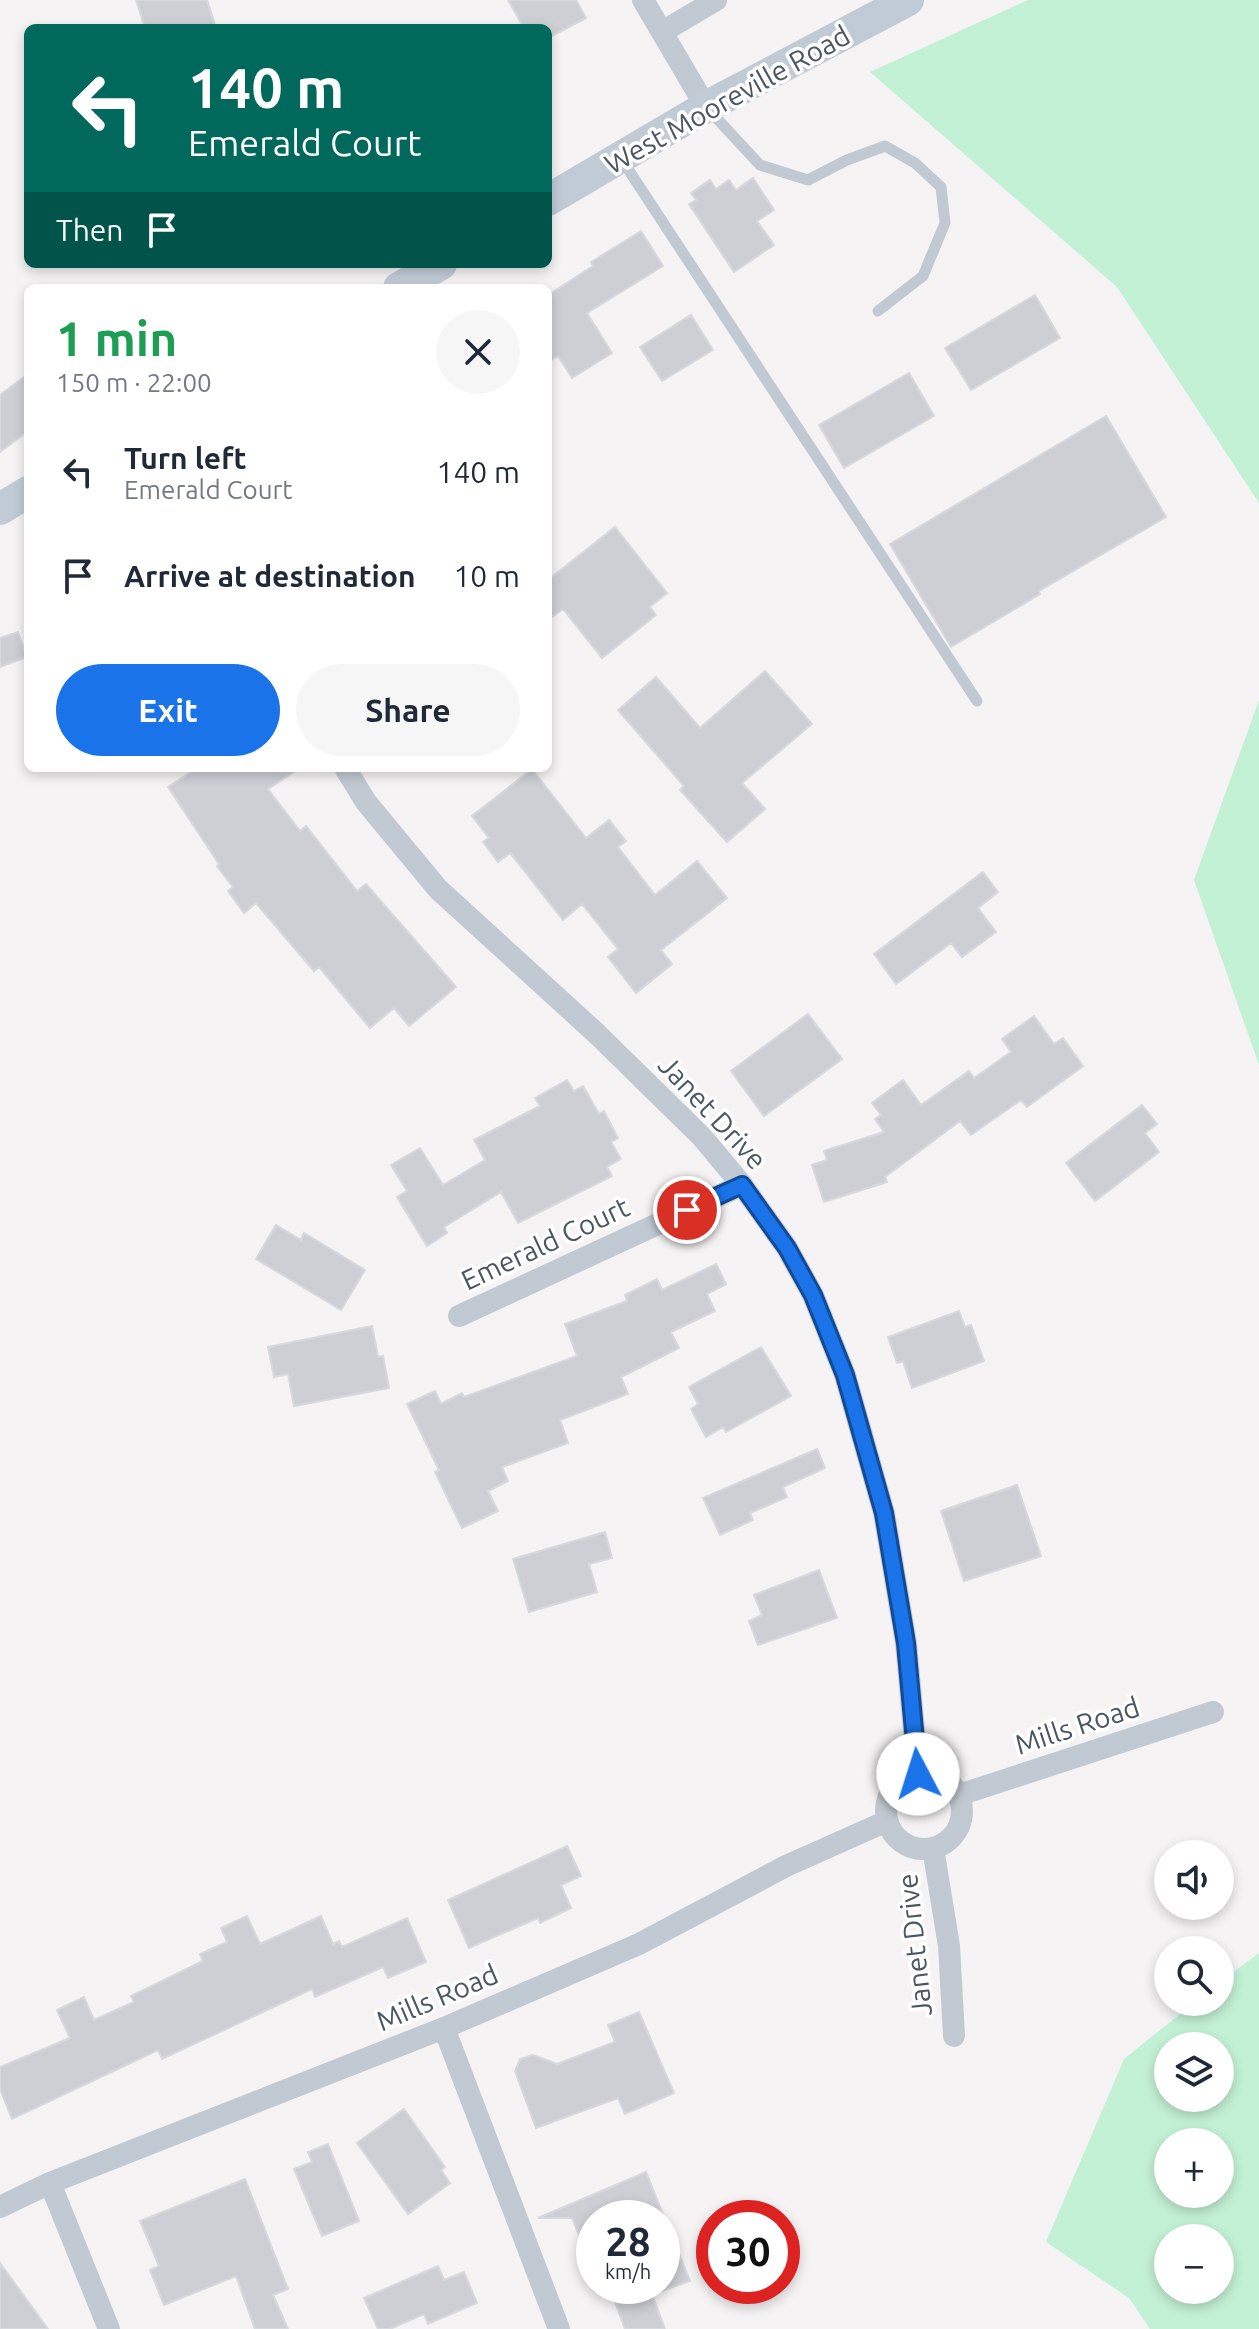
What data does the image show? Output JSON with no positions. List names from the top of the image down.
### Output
{
  "streets": {
    "main road": ["West Mooreville Road"],
    "street": ["Janet Drive", "Emerald Court", "Mills Road"]
  },
  "crossings": [
    ["Janet Drive", "Emerald Court"],
    ["Janet Drive", "Mills Road"]
  ],
  "page": {
    "turn": ["140 m", "Emerald Court"],
    "then": "Then",
    "heading": ["1 min", "150 m · 22:00"],
    "list": [
      {
        "name": "Turn left",
        "note": "Emerald Court",
        "value": "140 m"
      },
      {
        "name": "Arrive at destination",
        "value": "10 m"
      }
    ],
    "buttons": ["Exit", "Share"],
    "map_buttons": ["+", "−"],
    "speed": "28 km/h",
    "limit": "30"
  }
}
